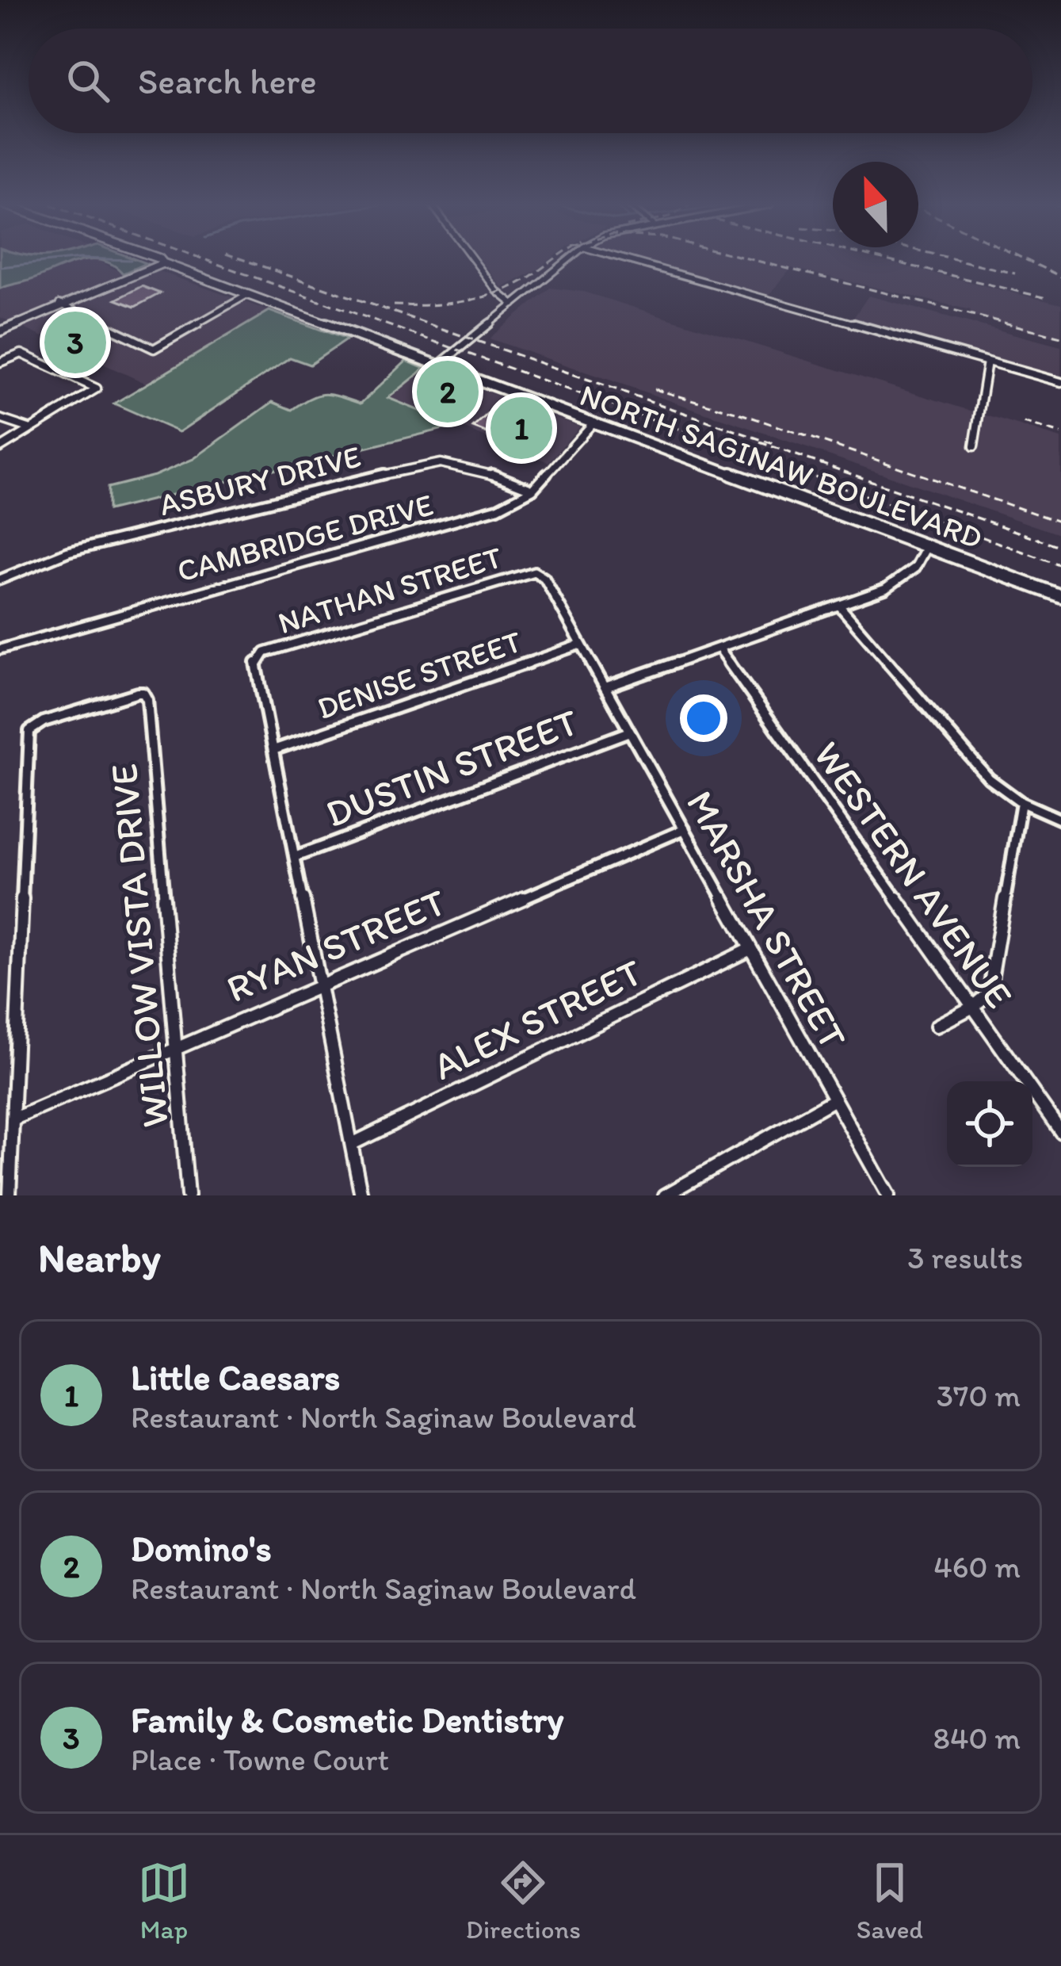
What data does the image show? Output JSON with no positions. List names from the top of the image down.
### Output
{
  "streets": {
    "main road": ["NORTH SAGINAW BOULEVARD"],
    "street": [
      "ASBURY DRIVE",
      "CAMBRIDGE DRIVE",
      "NATHAN STREET",
      "DENISE STREET",
      "DUSTIN STREET",
      "WESTERN AVENUE",
      "MARSHA STREET",
      "RYAN STREET",
      "WILLOW VISTA DRIVE",
      "ALEX STREET"
    ]
  },
  "crossings": [
    ["NORTH SAGINAW BOULEVARD", "CAMBRIDGE DRIVE"],
    ["ASBURY DRIVE", "CAMBRIDGE DRIVE"],
    ["NATHAN STREET", "DENISE STREET"],
    ["NATHAN STREET", "MARSHA STREET"],
    ["DENISE STREET", "MARSHA STREET"],
    ["DUSTIN STREET", "MARSHA STREET"],
    ["MARSHA STREET", "RYAN STREET"],
    ["MARSHA STREET", "ALEX STREET"],
    ["RYAN STREET", "WILLOW VISTA DRIVE"]
  ],
  "north": "top",
  "page": {
    "search": "Search here",
    "pins": ["3", "2", "1"],
    "heading": ["Nearby", "3 results"],
    "list": [
      {
        "mark": "1",
        "name": "Little Caesars",
        "note": "Restaurant · North Saginaw Boulevard",
        "value": "370 m"
      },
      {
        "mark": "2",
        "name": "Domino's",
        "note": "Restaurant · North Saginaw Boulevard",
        "value": "460 m"
      },
      {
        "mark": "3",
        "name": "Family & Cosmetic Dentistry",
        "note": "Place · Towne Court",
        "value": "840 m"
      }
    ],
    "nav": ["Map", "Directions", "Saved"]
  }
}
